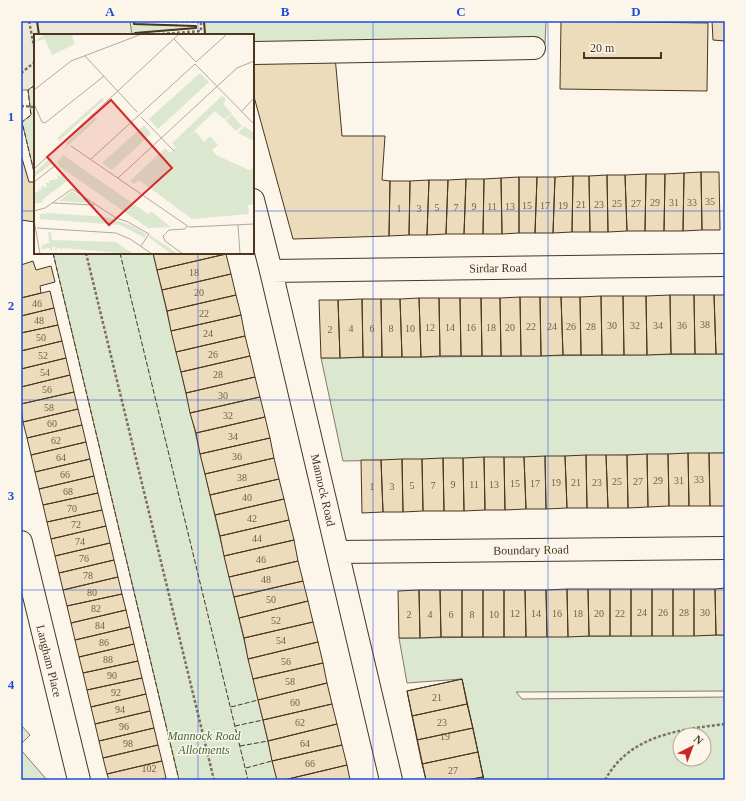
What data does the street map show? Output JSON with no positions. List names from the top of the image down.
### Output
{
  "streets": {
    "street": [
      "Sirdar Road",
      "Mannock Road",
      "Boundary Road",
      "Langham Place"
    ]
  },
  "crossings": [
    ["Sirdar Road", "Mannock Road"],
    ["Mannock Road", "Boundary Road"]
  ],
  "parks": ["Mannock Road Allotments"],
  "house_numbers": [
    "35",
    "29",
    "31",
    "33",
    "25",
    "27",
    "21",
    "23",
    "15",
    "17",
    "19",
    "9",
    "11",
    "13",
    "5",
    "7",
    "1",
    "3",
    "18",
    "20",
    "46",
    "22",
    "48",
    "38",
    "30",
    "32",
    "34",
    "36",
    "22",
    "24",
    "26",
    "28",
    "12",
    "14",
    "16",
    "18",
    "20",
    "4",
    "6",
    "8",
    "10",
    "2",
    "24",
    "50",
    "26",
    "52",
    "54",
    "28",
    "56",
    "30",
    "58",
    "32",
    "60",
    "34",
    "62",
    "36",
    "64",
    "66",
    "38",
    "33",
    "29",
    "31",
    "25",
    "27",
    "19",
    "21",
    "23",
    "15",
    "17",
    "9",
    "11",
    "13",
    "5",
    "7",
    "1",
    "3",
    "68",
    "40",
    "70",
    "42",
    "72",
    "44",
    "74",
    "76",
    "46",
    "78",
    "48",
    "80",
    "50",
    "82",
    "24",
    "26",
    "28",
    "30",
    "12",
    "14",
    "16",
    "18",
    "20",
    "22",
    "2",
    "4",
    "6",
    "8",
    "10",
    "52",
    "84",
    "54",
    "86",
    "88",
    "56",
    "90",
    "58",
    "92",
    "21",
    "60",
    "94",
    "62",
    "23",
    "96",
    "19",
    "98",
    "64",
    "66",
    "102",
    "27"
  ],
  "scale_bar": "20 m",
  "north": "top right",
  "grid": {
    "columns": [
      "A",
      "B",
      "C",
      "D"
    ],
    "rows": [
      "1",
      "2",
      "3",
      "4"
    ]
  }
}
